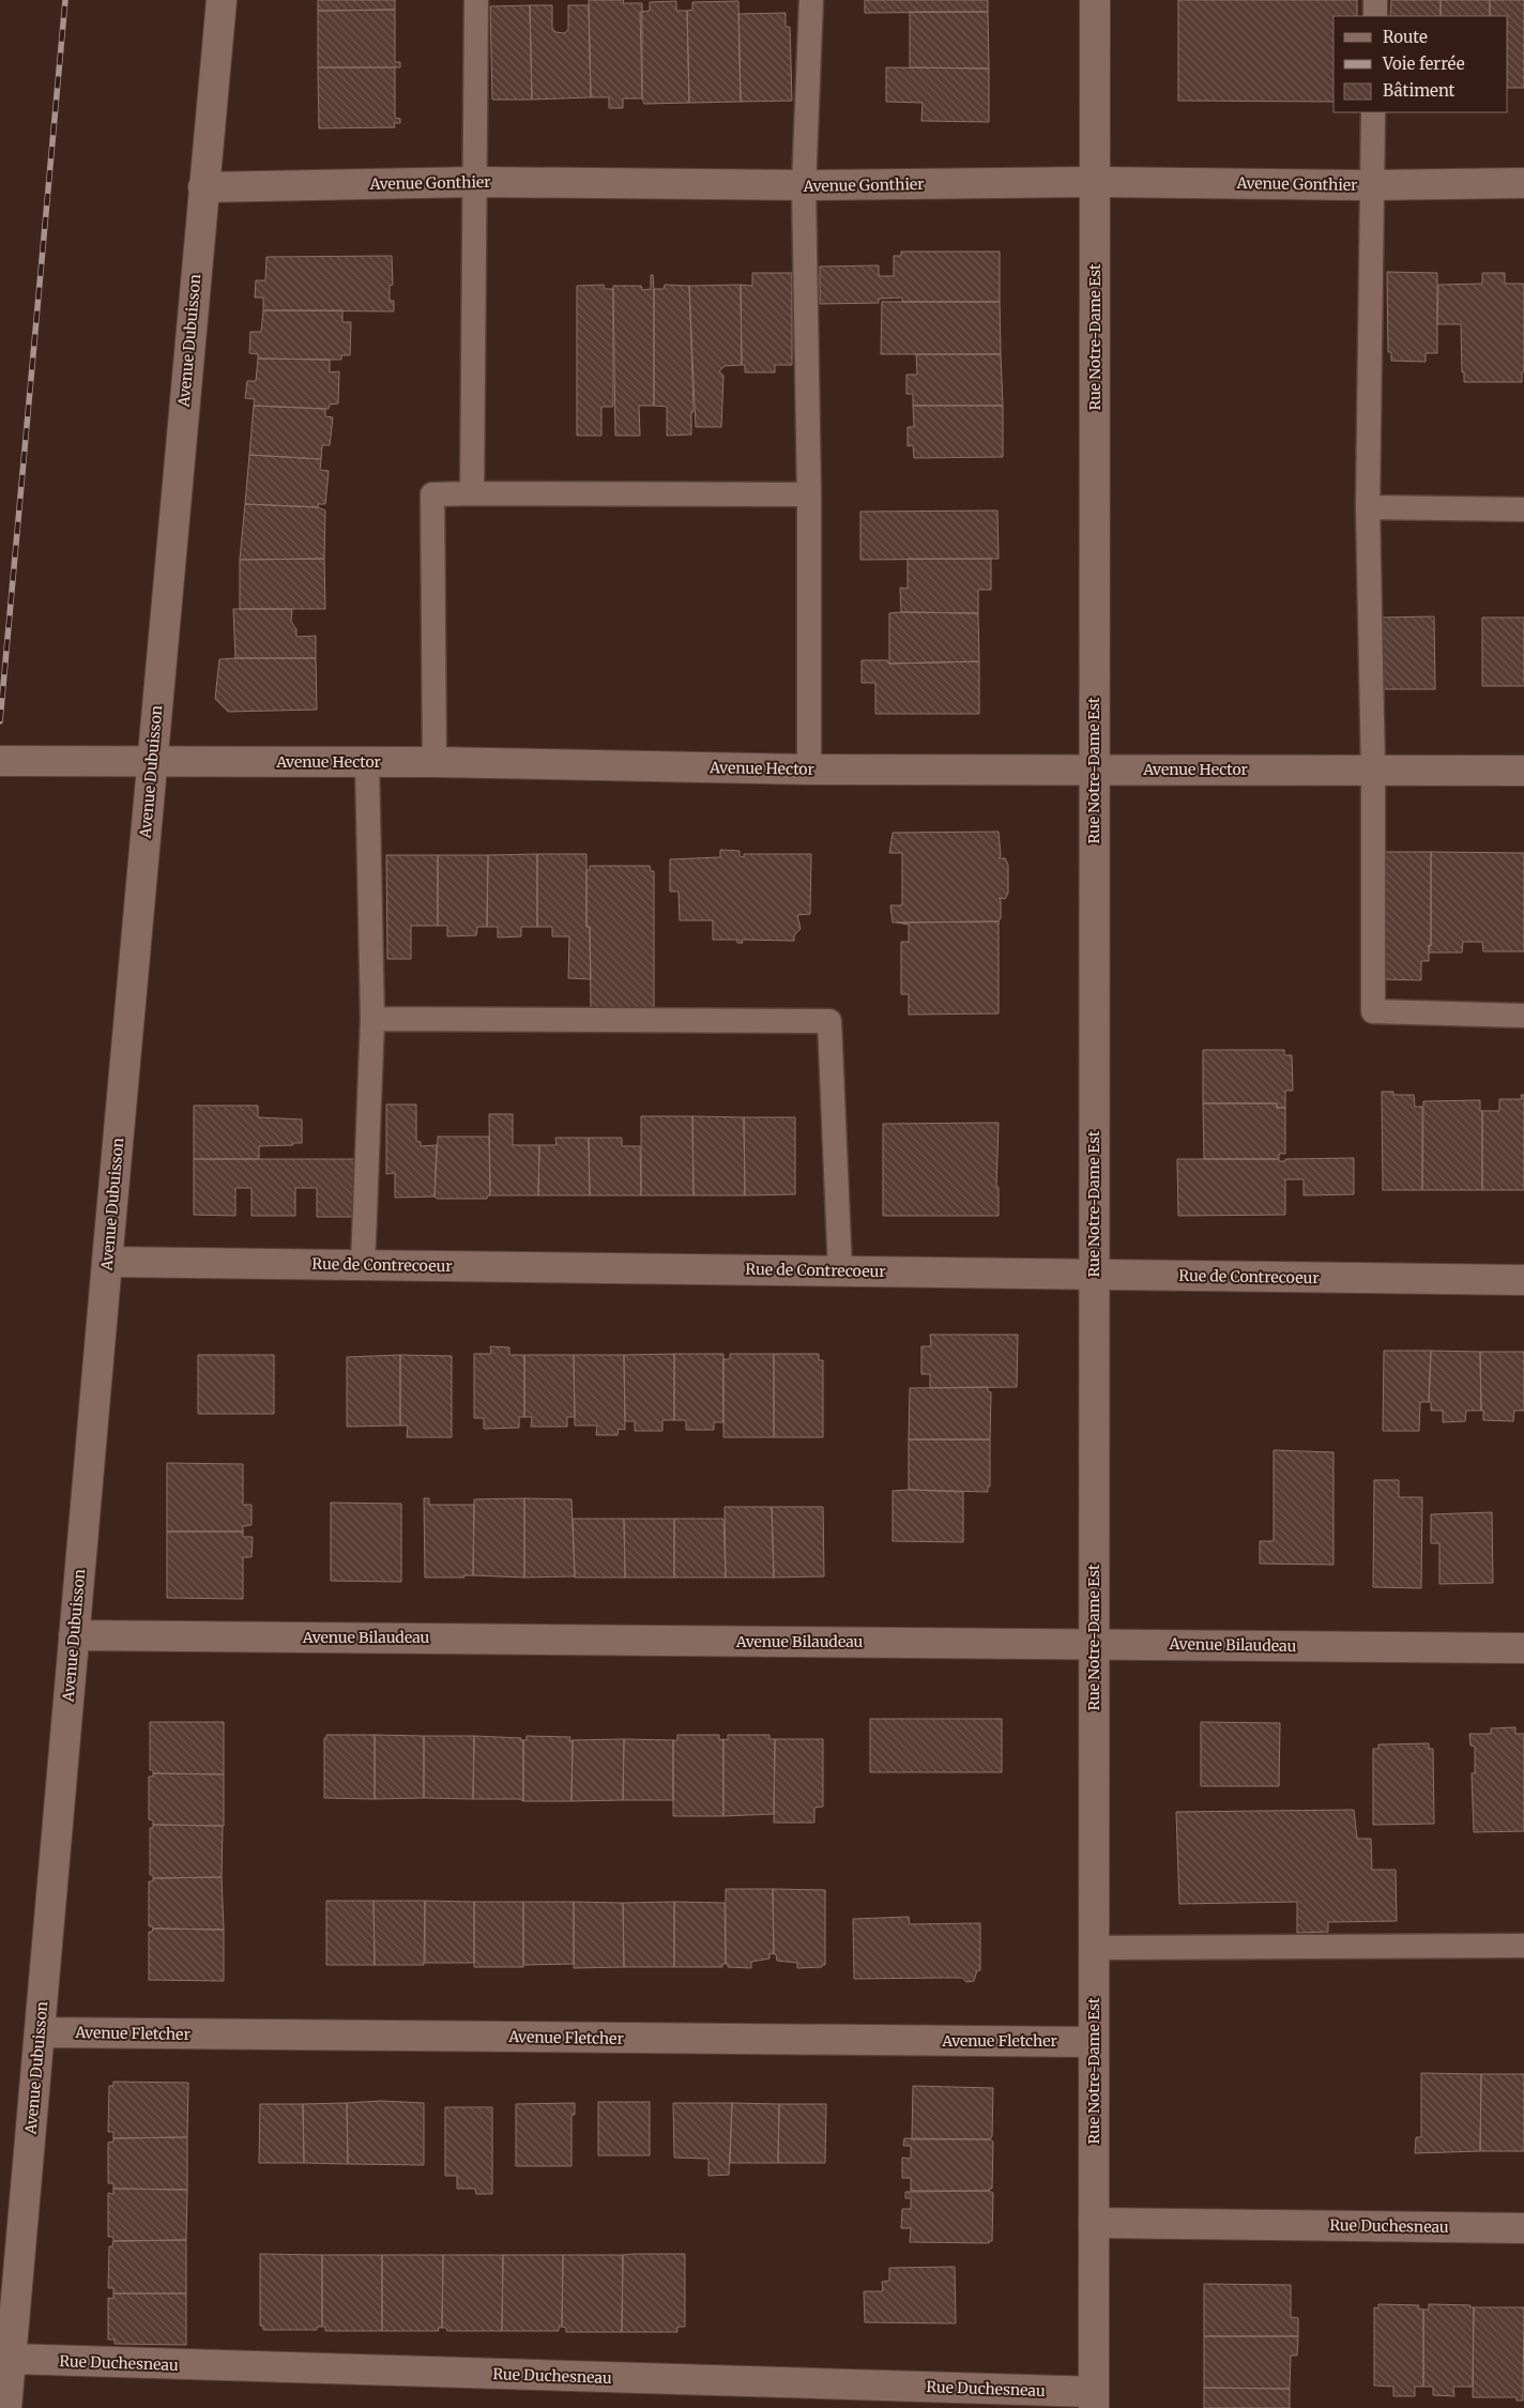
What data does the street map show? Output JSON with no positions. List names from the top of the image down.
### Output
{
  "streets": {
    "street": [
      "Avenue Gonthier",
      "Rue Notre-Dame Est",
      "Avenue Dubuisson",
      "Avenue Hector",
      "Rue de Contrecoeur",
      "Avenue Bilaudeau",
      "Avenue Fletcher",
      "Rue Duchesneau"
    ]
  },
  "crossings": [
    ["Avenue Gonthier", "Rue Notre-Dame Est"],
    ["Avenue Gonthier", "Avenue Dubuisson"],
    ["Rue Notre-Dame Est", "Avenue Hector"],
    ["Rue Notre-Dame Est", "Rue de Contrecoeur"],
    ["Rue Notre-Dame Est", "Avenue Bilaudeau"],
    ["Rue Notre-Dame Est", "Avenue Fletcher"],
    ["Rue Notre-Dame Est", "Rue Duchesneau"],
    ["Avenue Dubuisson", "Avenue Hector"],
    ["Avenue Dubuisson", "Rue de Contrecoeur"],
    ["Avenue Dubuisson", "Avenue Bilaudeau"],
    ["Avenue Dubuisson", "Avenue Fletcher"],
    ["Avenue Dubuisson", "Rue Duchesneau"]
  ],
  "legend": ["Route", "Voie ferrée", "Bâtiment"]
}
